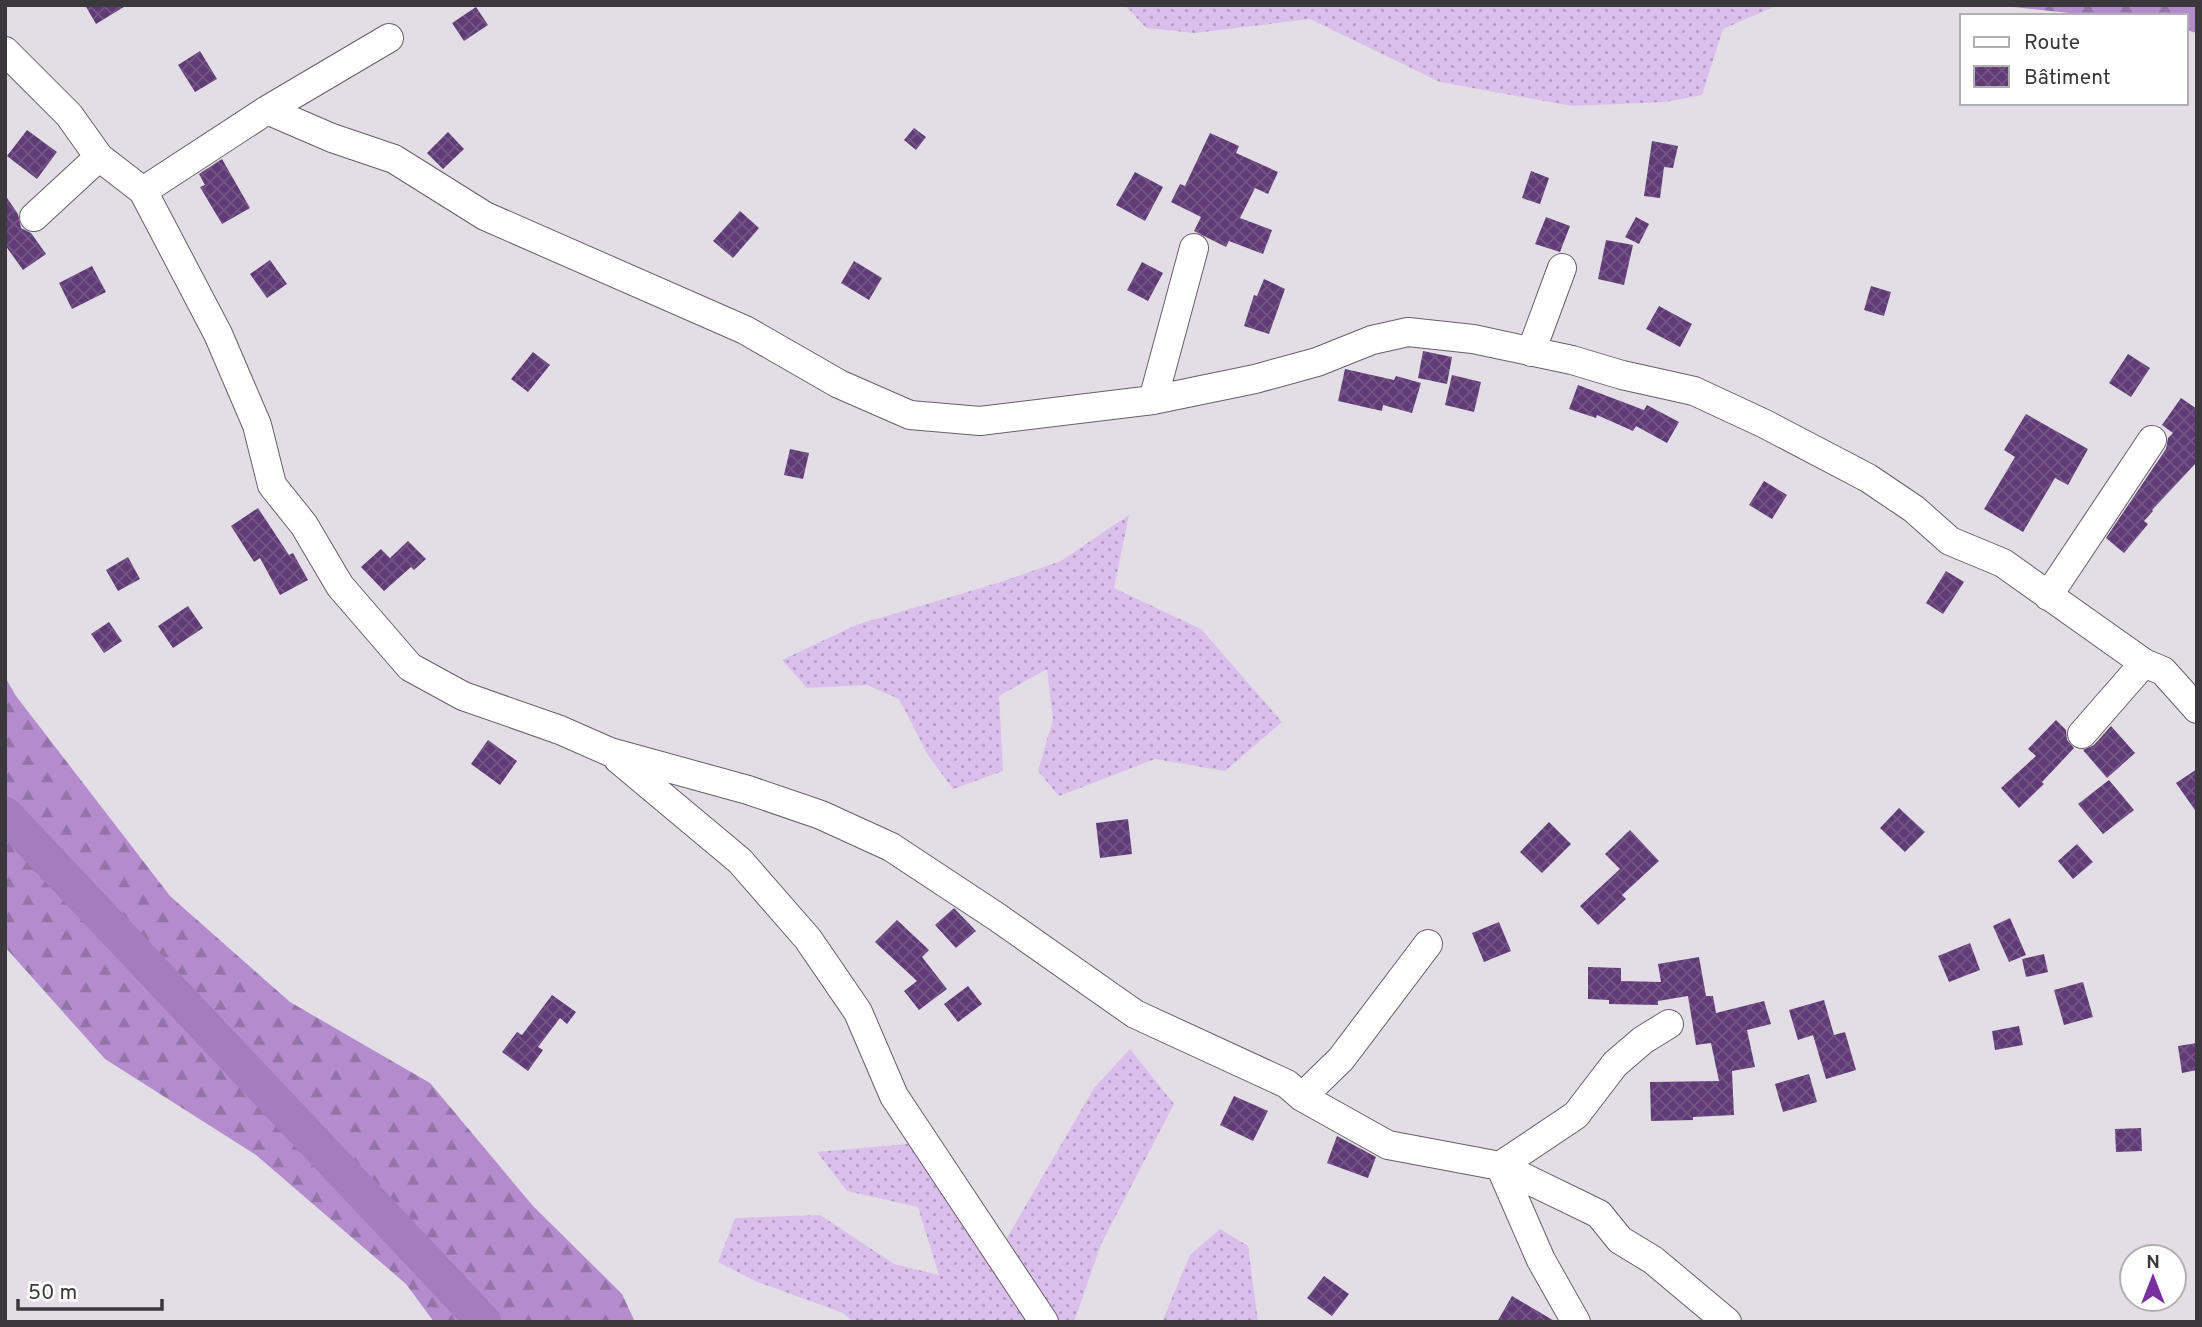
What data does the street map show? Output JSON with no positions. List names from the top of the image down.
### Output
{
  "legend": ["Route", "Bâtiment"],
  "scale_bar": "50 m",
  "north": "top"
}
